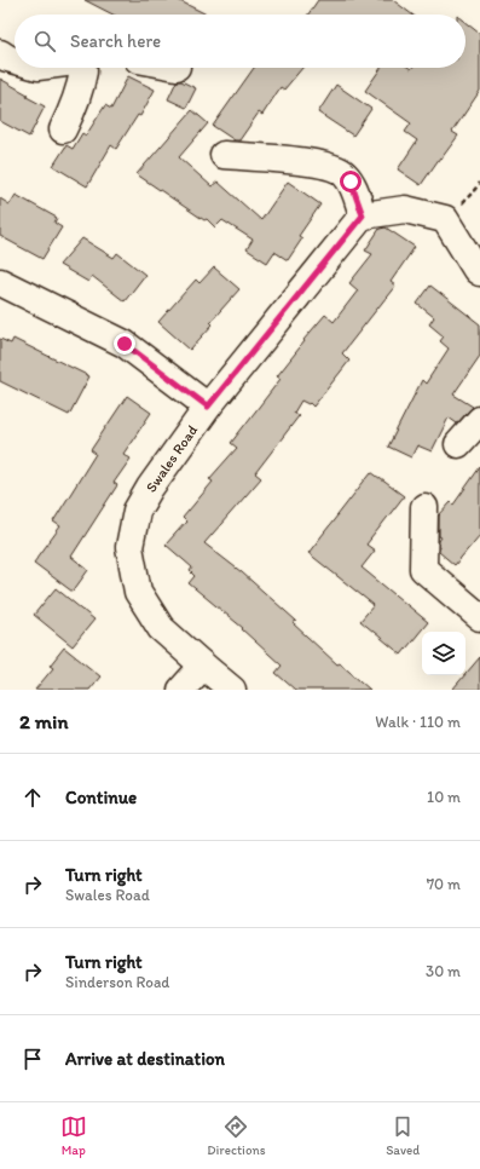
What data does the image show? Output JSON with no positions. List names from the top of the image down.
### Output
{
  "streets": {
    "street": ["Swales Road"]
  },
  "page": {
    "search": "Search here",
    "heading": ["2 min", "Walk · 110 m"],
    "list": [
      ["Continue", "10 m"],
      ["Turn right", "Swales Road", "70 m"],
      ["Turn right", "Sinderson Road", "30 m"],
      "Arrive at destination"
    ],
    "nav": ["Map", "Directions", "Saved"]
  }
}
